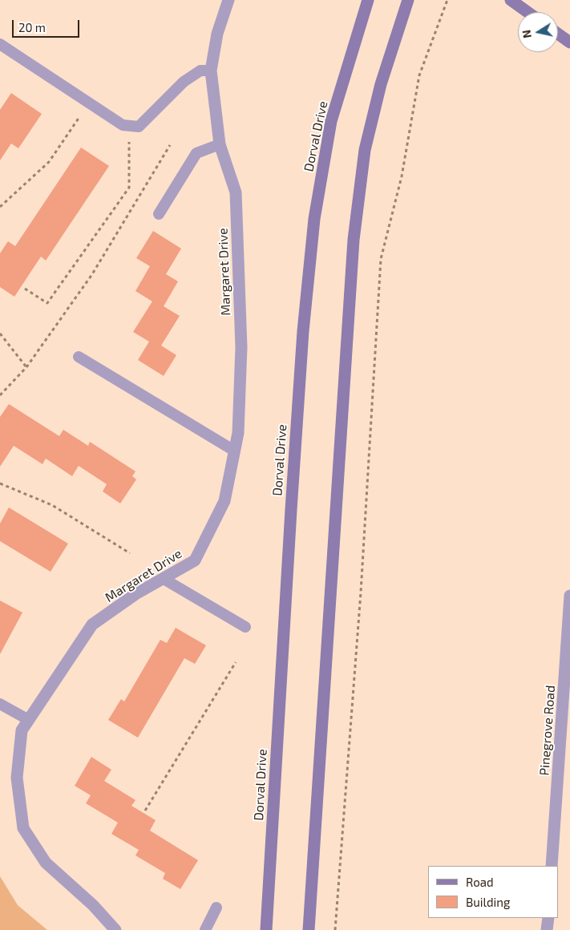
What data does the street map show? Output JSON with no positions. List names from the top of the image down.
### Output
{
  "streets": {
    "main road": ["Dorval Drive"],
    "street": ["Margaret Drive", "Pinegrove Road"]
  },
  "legend": ["Road", "Building"],
  "scale_bar": "20 m",
  "north": "left"
}
